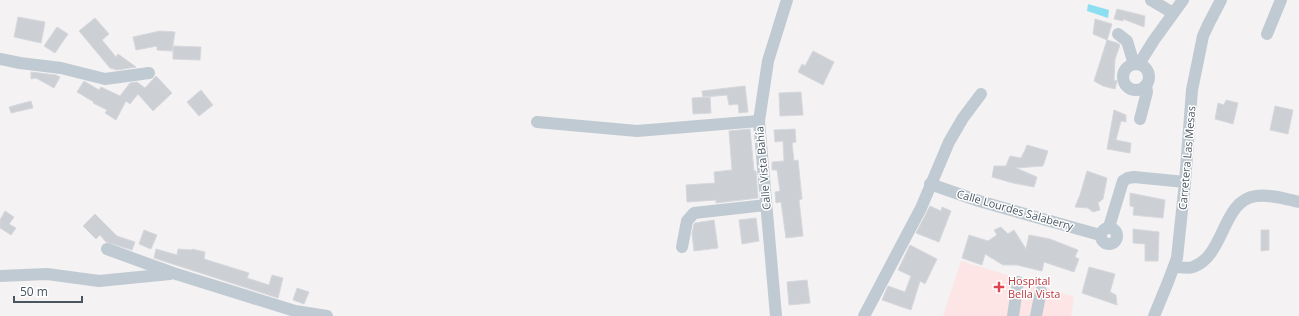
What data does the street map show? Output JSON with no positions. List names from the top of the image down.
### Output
{
  "streets": {
    "street": ["Carretera Las Mesas", "Calle Vista Bahía", "Calle Lourdes Salaberry"]
  },
  "crossings": [
    ["Carretera Las Mesas", "Calle Lourdes Salaberry"]
  ],
  "places": {
    "health": ["Hospital Bella Vista"]
  },
  "scale_bar": "50 m"
}
